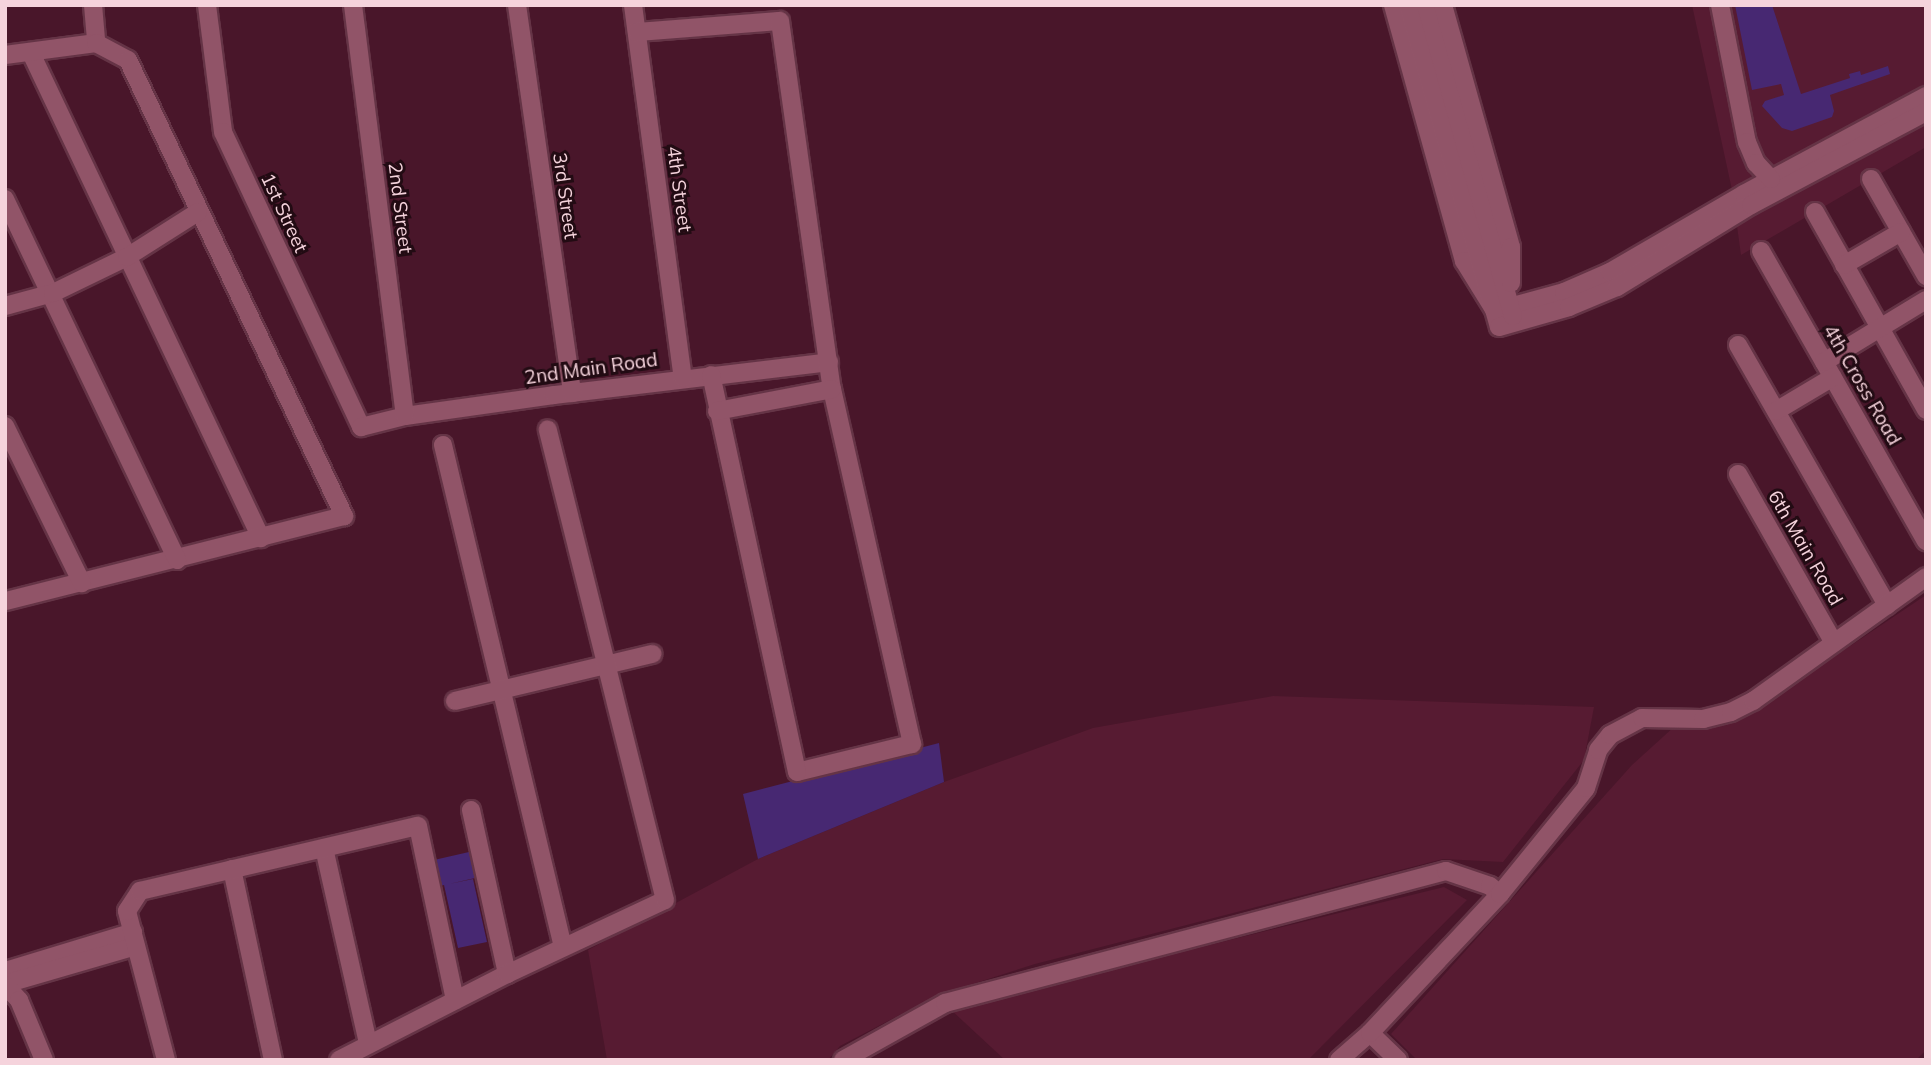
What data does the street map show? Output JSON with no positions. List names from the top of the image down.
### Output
{
  "streets": {
    "street": [
      "4th Street",
      "3rd Street",
      "2nd Street",
      "1st Street",
      "2nd Main Road",
      "4th Cross Road",
      "6th Main Road"
    ]
  },
  "crossings": [
    ["4th Street", "2nd Main Road"],
    ["3rd Street", "2nd Main Road"],
    ["2nd Street", "2nd Main Road"],
    ["1st Street", "2nd Main Road"]
  ]
}
